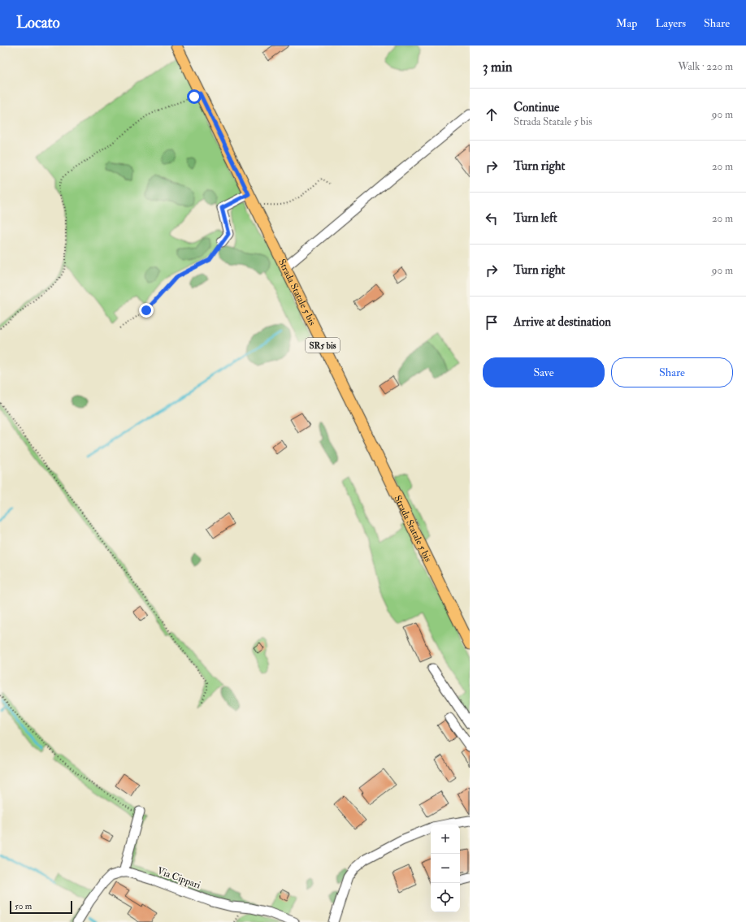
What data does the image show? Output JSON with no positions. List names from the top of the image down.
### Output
{
  "streets": {
    "main road": ["Strada Statale 5 bis", "SR5 bis"],
    "street": ["Via Cippari"]
  },
  "scale_bar": "50 m",
  "page": {
    "header": "Locato",
    "nav": ["Map", "Layers", "Share"],
    "heading": ["3 min", "Walk · 220 m"],
    "list": [
      ["Continue", "Strada Statale 5 bis", "90 m"],
      ["Turn right", "20 m"],
      ["Turn left", "20 m"],
      ["Turn right", "90 m"],
      "Arrive at destination"
    ],
    "buttons": ["Save", "Share"],
    "map_buttons": ["+", "−"],
    "scale": "50 m"
  }
}
